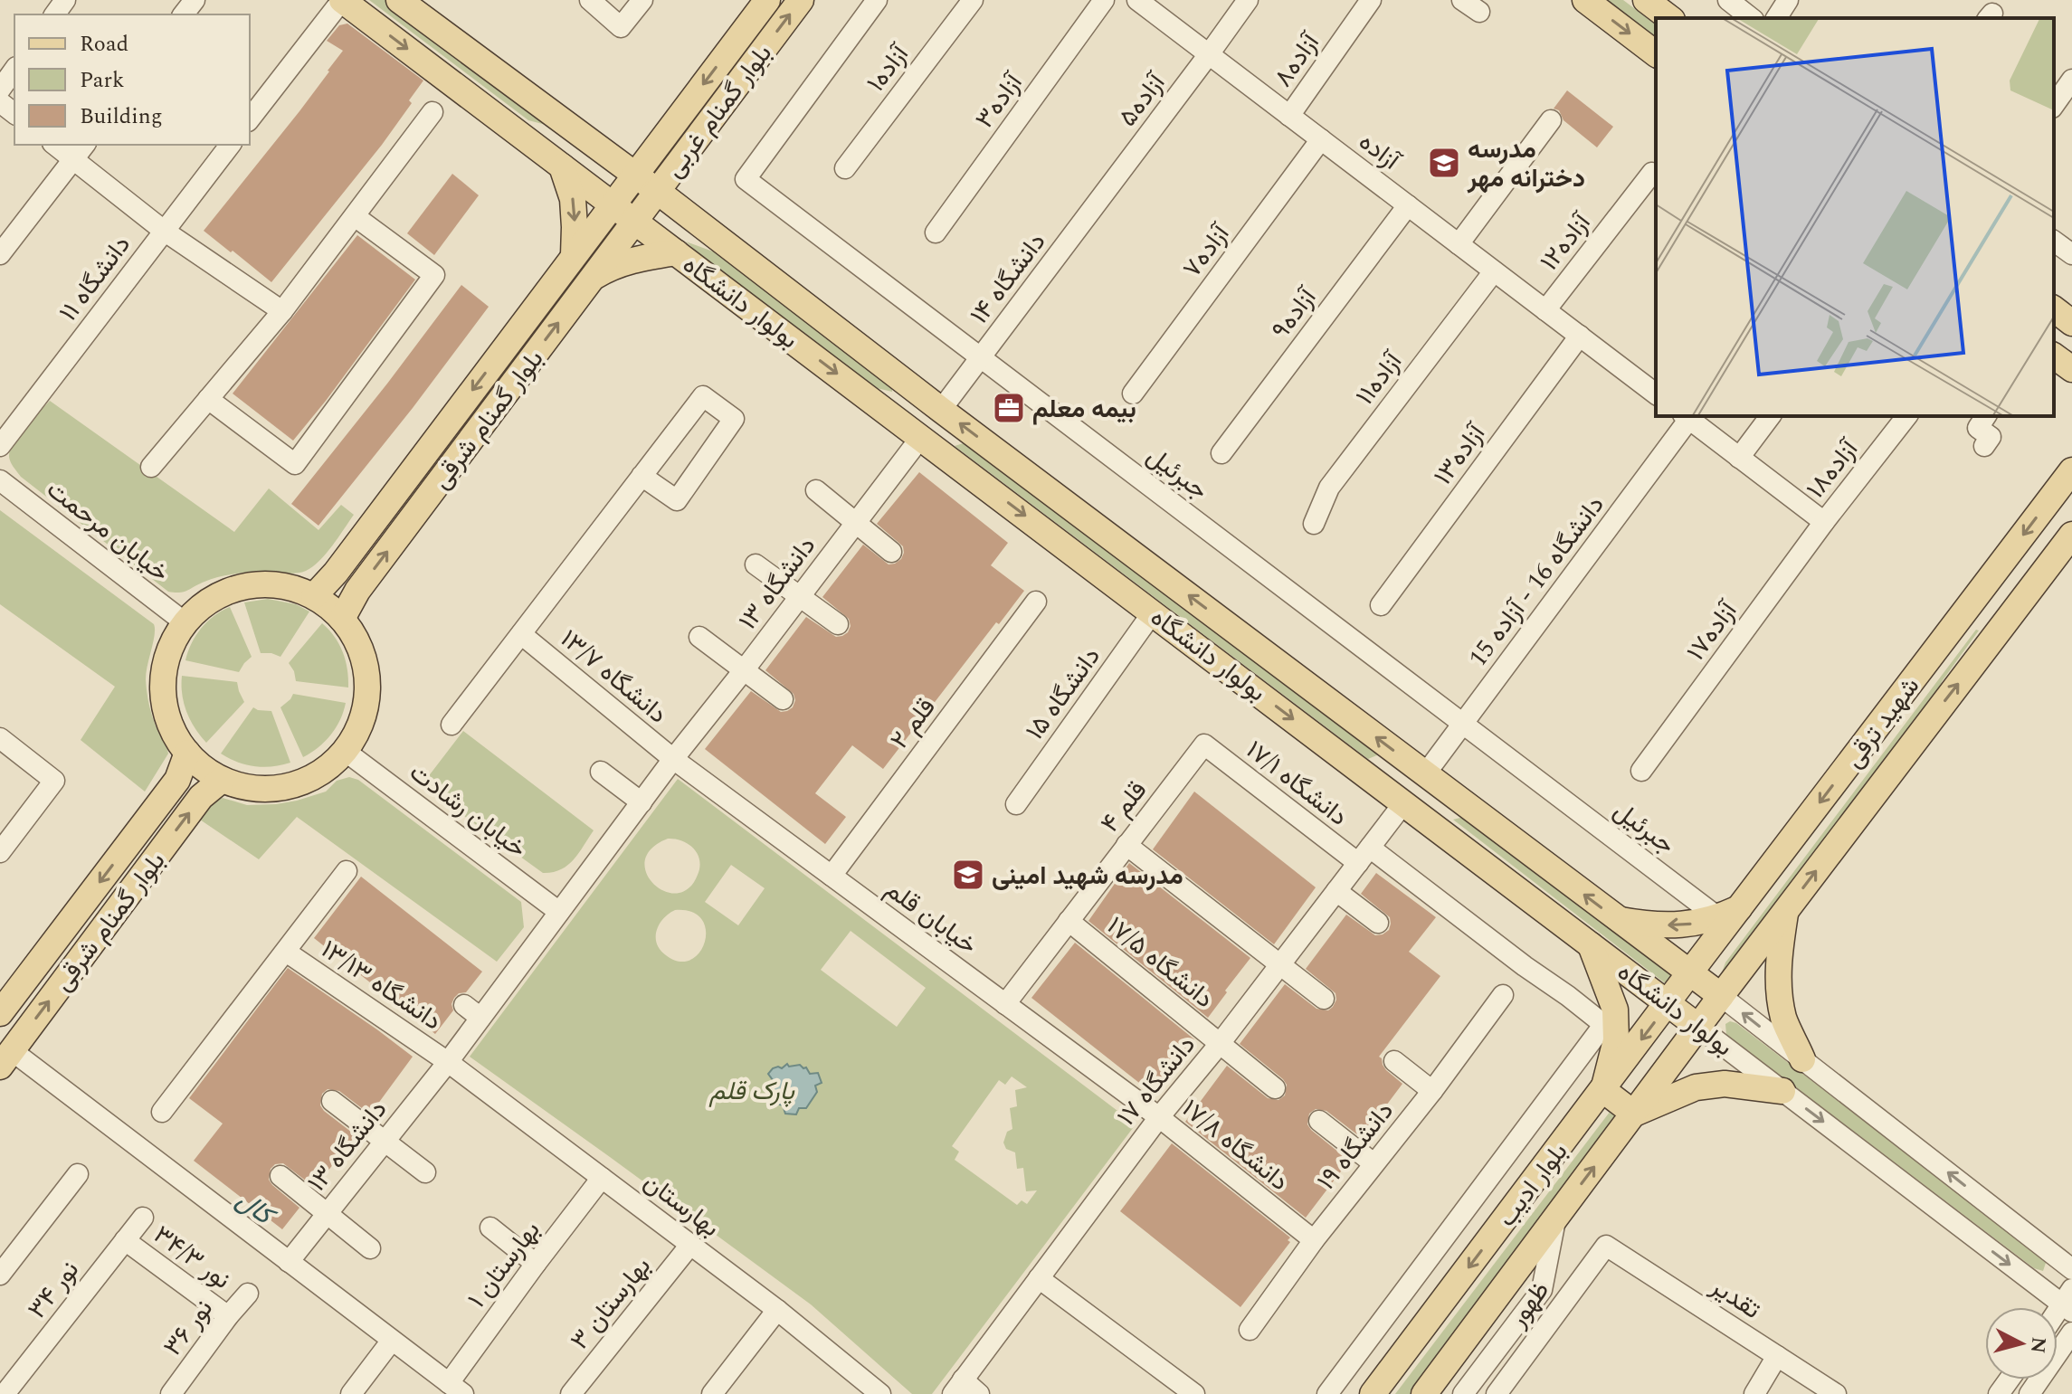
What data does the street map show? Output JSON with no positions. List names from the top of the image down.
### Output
{
  "streets": {
    "main road": [
      "بلوار گمنام غربی",
      "بولوار دانشگاه",
      "بلوار گمنام شرقی",
      "شهید ترقی",
      "بلوار ادیب"
    ],
    "street": [
      "آزاده۸",
      "آزاده۱",
      "آزاده۵",
      "آزاده۳",
      "آزاده",
      "آزاده۱۲",
      "آزاده۷",
      "دانشگاه ۱۱",
      "دانشگاه ۱۴",
      "آزاده۹",
      "آزاده۱۱",
      "آزاده۱۳",
      "آزاده۱۸",
      "جبرئیل",
      "خیابان مرحمت",
      "دانشگاه 16 - آزاده 15",
      "دانشگاه ۱۳",
      "آزاده۱۷",
      "دانشگاه ۱۳/۷",
      "دانشگاه ۱۵",
      "قلم ۲",
      "دانشگاه ۱۷/۱",
      "قلم ۴",
      "خیابان رشادت",
      "خیابان قلم",
      "دانشگاه ۱۷/۵",
      "دانشگاه ۱۳/۱۳",
      "دانشگاه ۱۷",
      "دانشگاه ۱۷/۸",
      "دانشگاه ۱۹",
      "بهارستان",
      "نور ۳۴/۳",
      "بهارستان ۱",
      "نور ۳۴",
      "تقدیر",
      "بهارستان ۳",
      "ظهور",
      "نور ۳۶"
    ]
  },
  "crossings": [
    ["آزاده۸", "آزاده"],
    ["آزاده۵", "آزاده"],
    ["آزاده۵", "دانشگاه ۱۴"],
    ["بلوار گمنام غربی", "بولوار دانشگاه"],
    ["بلوار گمنام غربی", "بلوار گمنام شرقی"],
    ["آزاده", "آزاده۱۲"],
    ["آزاده", "آزاده۷"],
    ["آزاده", "آزاده۹"],
    ["آزاده", "آزاده۱۱"],
    ["آزاده", "آزاده۱۳"],
    ["دانشگاه ۱۴", "بولوار دانشگاه"],
    ["دانشگاه ۱۴", "جبرئیل"],
    ["بولوار دانشگاه", "بلوار گمنام شرقی"],
    ["بولوار دانشگاه", "دانشگاه 16 - آزاده 15"],
    ["بولوار دانشگاه", "دانشگاه ۱۳"],
    ["بولوار دانشگاه", "دانشگاه ۱۵"],
    ["بولوار دانشگاه", "شهید ترقی"],
    ["بولوار دانشگاه", "دانشگاه ۱۷"],
    ["بولوار دانشگاه", "بلوار ادیب"],
    ["بلوار گمنام شرقی", "خیابان مرحمت"],
    ["بلوار گمنام شرقی", "خیابان رشادت"],
    ["آزاده۱۸", "آزاده۱۷"],
    ["جبرئیل", "دانشگاه 16 - آزاده 15"],
    ["جبرئیل", "شهید ترقی"],
    ["خیابان مرحمت", "خیابان رشادت"],
    ["دانشگاه ۱۳", "دانشگاه ۱۳/۷"],
    ["دانشگاه ۱۳", "خیابان رشادت"],
    ["دانشگاه ۱۳", "خیابان قلم"],
    ["دانشگاه ۱۳", "دانشگاه ۱۳/۱۳"],
    ["دانشگاه ۱۳", "بهارستان"],
    ["دانشگاه ۱۳/۷", "خیابان قلم"],
    ["شهید ترقی", "بلوار ادیب"],
    ["قلم ۲", "خیابان قلم"],
    ["دانشگاه ۱۷/۱", "قلم ۴"],
    ["دانشگاه ۱۷/۱", "دانشگاه ۱۷"],
    ["قلم ۴", "خیابان قلم"],
    ["قلم ۴", "دانشگاه ۱۷/۵"],
    ["خیابان قلم", "دانشگاه ۱۷"],
    ["خیابان قلم", "دانشگاه ۱۷/۸"],
    ["دانشگاه ۱۷/۵", "دانشگاه ۱۷"],
    ["دانشگاه ۱۳/۱۳", "بهارستان"],
    ["دانشگاه ۱۷", "دانشگاه ۱۷/۸"],
    ["دانشگاه ۱۷/۸", "دانشگاه ۱۹"],
    ["بهارستان", "بهارستان ۱"],
    ["بهارستان", "بهارستان ۳"],
    ["نور ۳۴/۳", "نور ۳۴"],
    ["نور ۳۴/۳", "نور ۳۶"],
    ["تقدیر", "ظهور"]
  ],
  "water": ["کال"],
  "parks": ["پارک قلم"],
  "places": {
    "school or university": ["مدرسه دخترانه مهر", "مدرسه شهید امینی"],
    "office": ["بیمه معلم"]
  },
  "legend": ["Road", "Park", "Building"],
  "north": "right"
}
